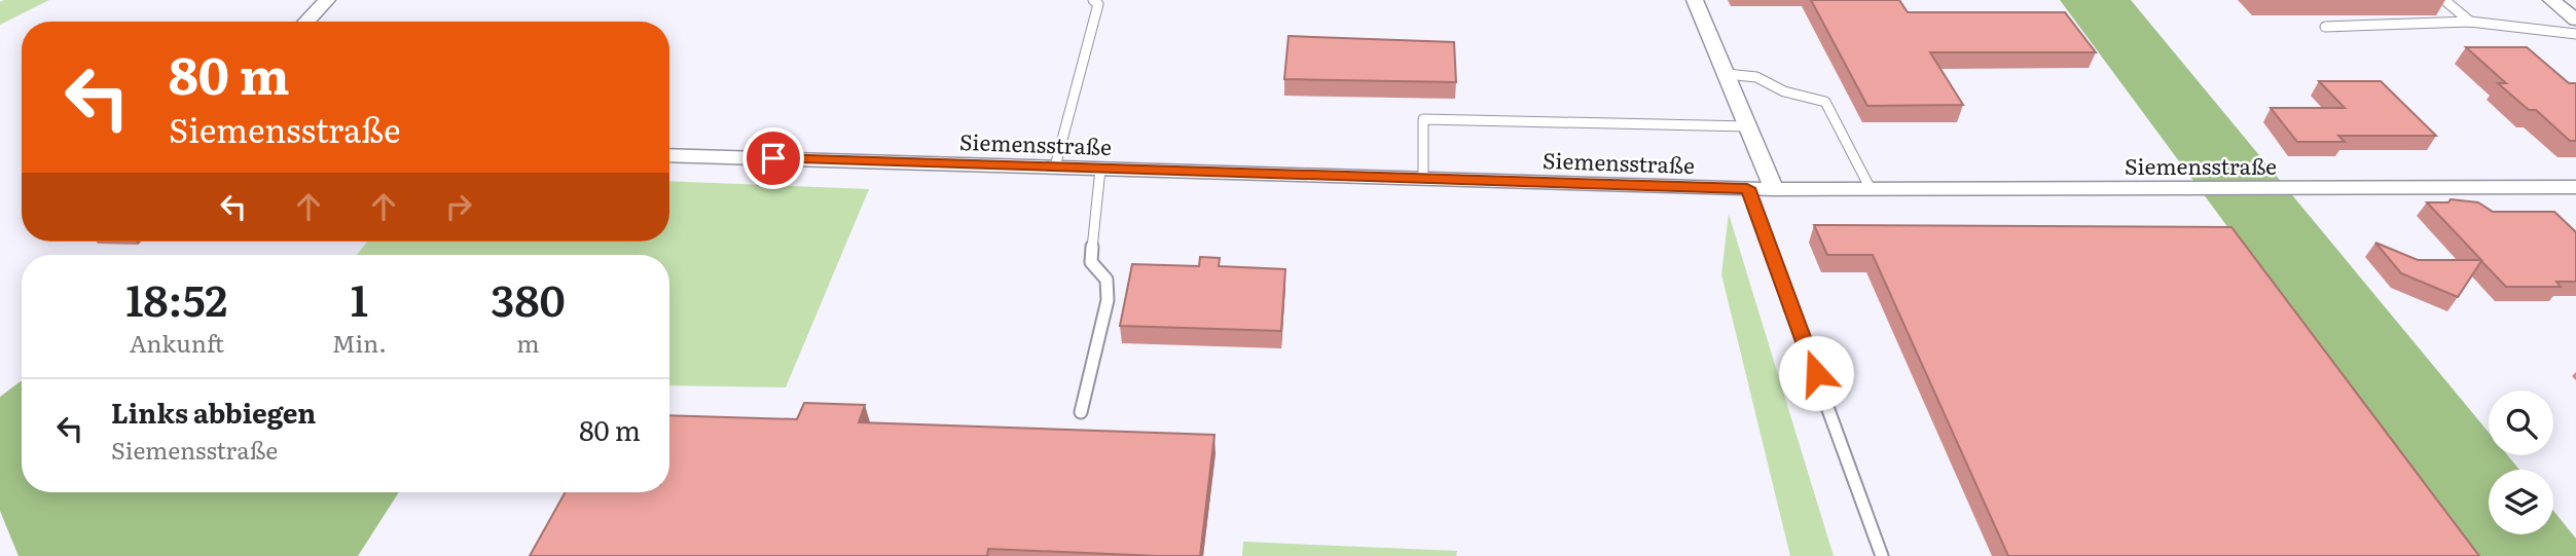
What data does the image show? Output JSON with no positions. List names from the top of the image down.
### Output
{
  "streets": {
    "street": ["Siemensstraße"]
  },
  "page": {
    "turn": ["80 m", "Siemensstraße"],
    "eta": [
      "18:52",
      "Ankunft",
      "1",
      "Min.",
      "380",
      "m"
    ],
    "list": [
      {
        "name": "Links abbiegen",
        "note": "Siemensstraße",
        "value": "80 m"
      }
    ]
  }
}
